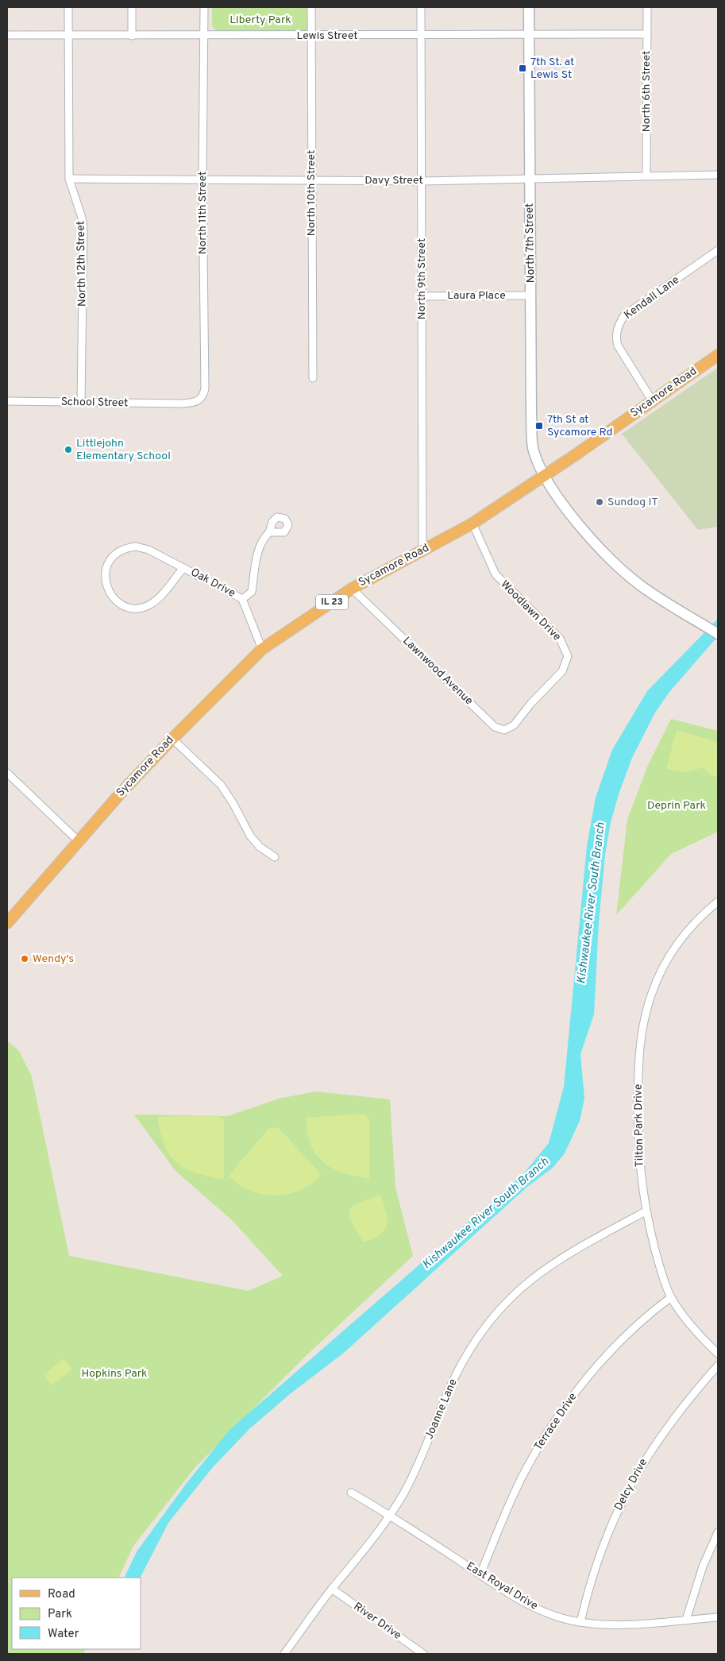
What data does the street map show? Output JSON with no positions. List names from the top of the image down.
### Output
{
  "streets": {
    "main road": ["Sycamore Road", "IL 23"],
    "street": [
      "Lewis Street",
      "North 6th Street",
      "Davy Street",
      "North 10th Street",
      "North 11th Street",
      "North 7th Street",
      "North 12th Street",
      "North 9th Street",
      "Laura Place",
      "Kendall Lane",
      "School Street",
      "Oak Drive",
      "Woodlawn Drive",
      "Lawnwood Avenue",
      "Tilton Park Drive",
      "Joanne Lane",
      "Terrace Drive",
      "Delcy Drive",
      "East Royal Drive",
      "River Drive"
    ]
  },
  "crossings": [
    ["Lewis Street", "North 6th Street"],
    ["Lewis Street", "North 10th Street"],
    ["Lewis Street", "North 11th Street"],
    ["Lewis Street", "North 7th Street"],
    ["Lewis Street", "North 12th Street"],
    ["Lewis Street", "North 9th Street"],
    ["North 6th Street", "Davy Street"],
    ["Davy Street", "North 10th Street"],
    ["Davy Street", "North 11th Street"],
    ["Davy Street", "North 7th Street"],
    ["Davy Street", "North 12th Street"],
    ["Davy Street", "North 9th Street"],
    ["North 11th Street", "School Street"],
    ["North 7th Street", "Laura Place"],
    ["North 7th Street", "Sycamore Road"],
    ["North 12th Street", "School Street"],
    ["North 9th Street", "Laura Place"],
    ["North 9th Street", "Sycamore Road"],
    ["Kendall Lane", "Sycamore Road"],
    ["Sycamore Road", "Woodlawn Drive"],
    ["Sycamore Road", "Lawnwood Avenue"],
    ["Woodlawn Drive", "Lawnwood Avenue"],
    ["Tilton Park Drive", "Joanne Lane"],
    ["Tilton Park Drive", "Terrace Drive"],
    ["Joanne Lane", "East Royal Drive"],
    ["Joanne Lane", "River Drive"],
    ["Terrace Drive", "East Royal Drive"],
    ["Delcy Drive", "East Royal Drive"]
  ],
  "water": ["Kishwaukee River South Branch"],
  "parks": ["Liberty Park", "Deprin Park", "Hopkins Park"],
  "places": {
    "transit": ["7th St. at Lewis St", "7th St at Sycamore Rd"],
    "other": ["Littlejohn Elementary School", "Sundog IT", "Wendy's"]
  },
  "legend": ["Road", "Park", "Water"]
}
